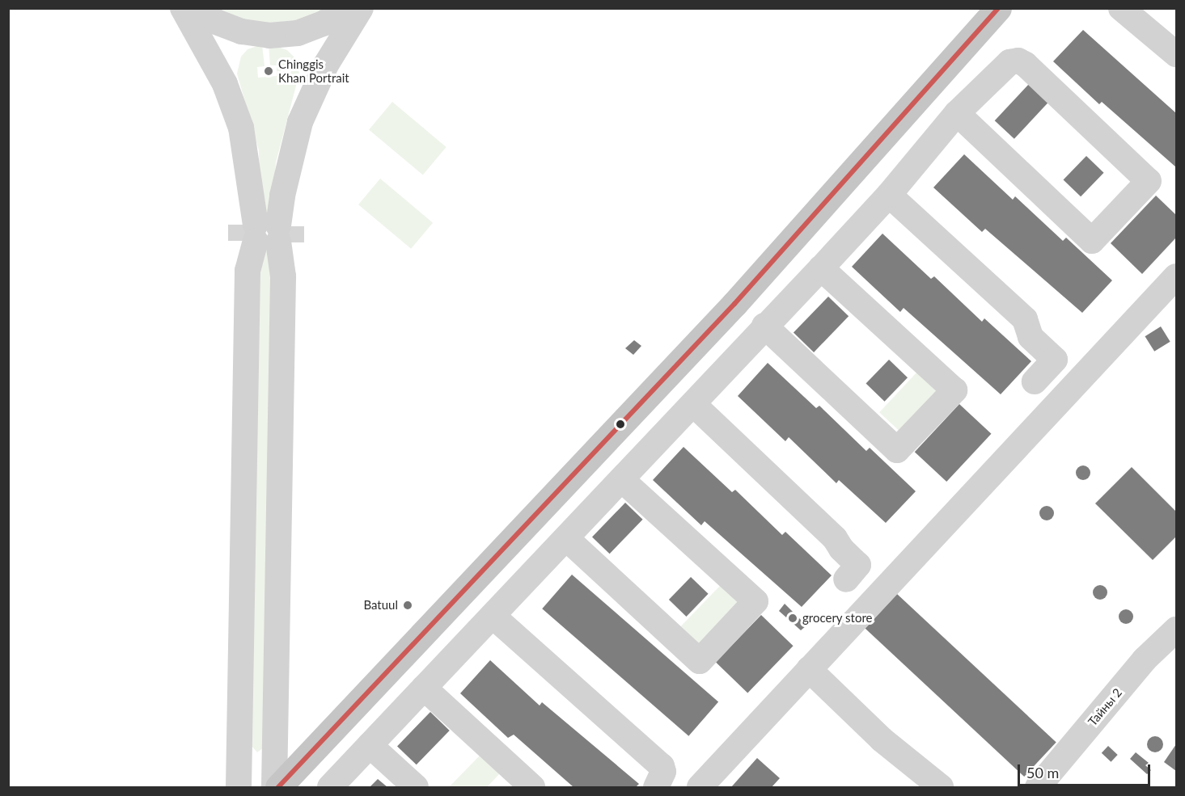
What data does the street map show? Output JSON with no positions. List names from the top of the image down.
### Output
{
  "streets": {
    "street": ["Тайны 2"]
  },
  "places": ["Chinggis Khan Portrait", "Batuul", "grocery store"],
  "scale_bar": "50 m"
}
